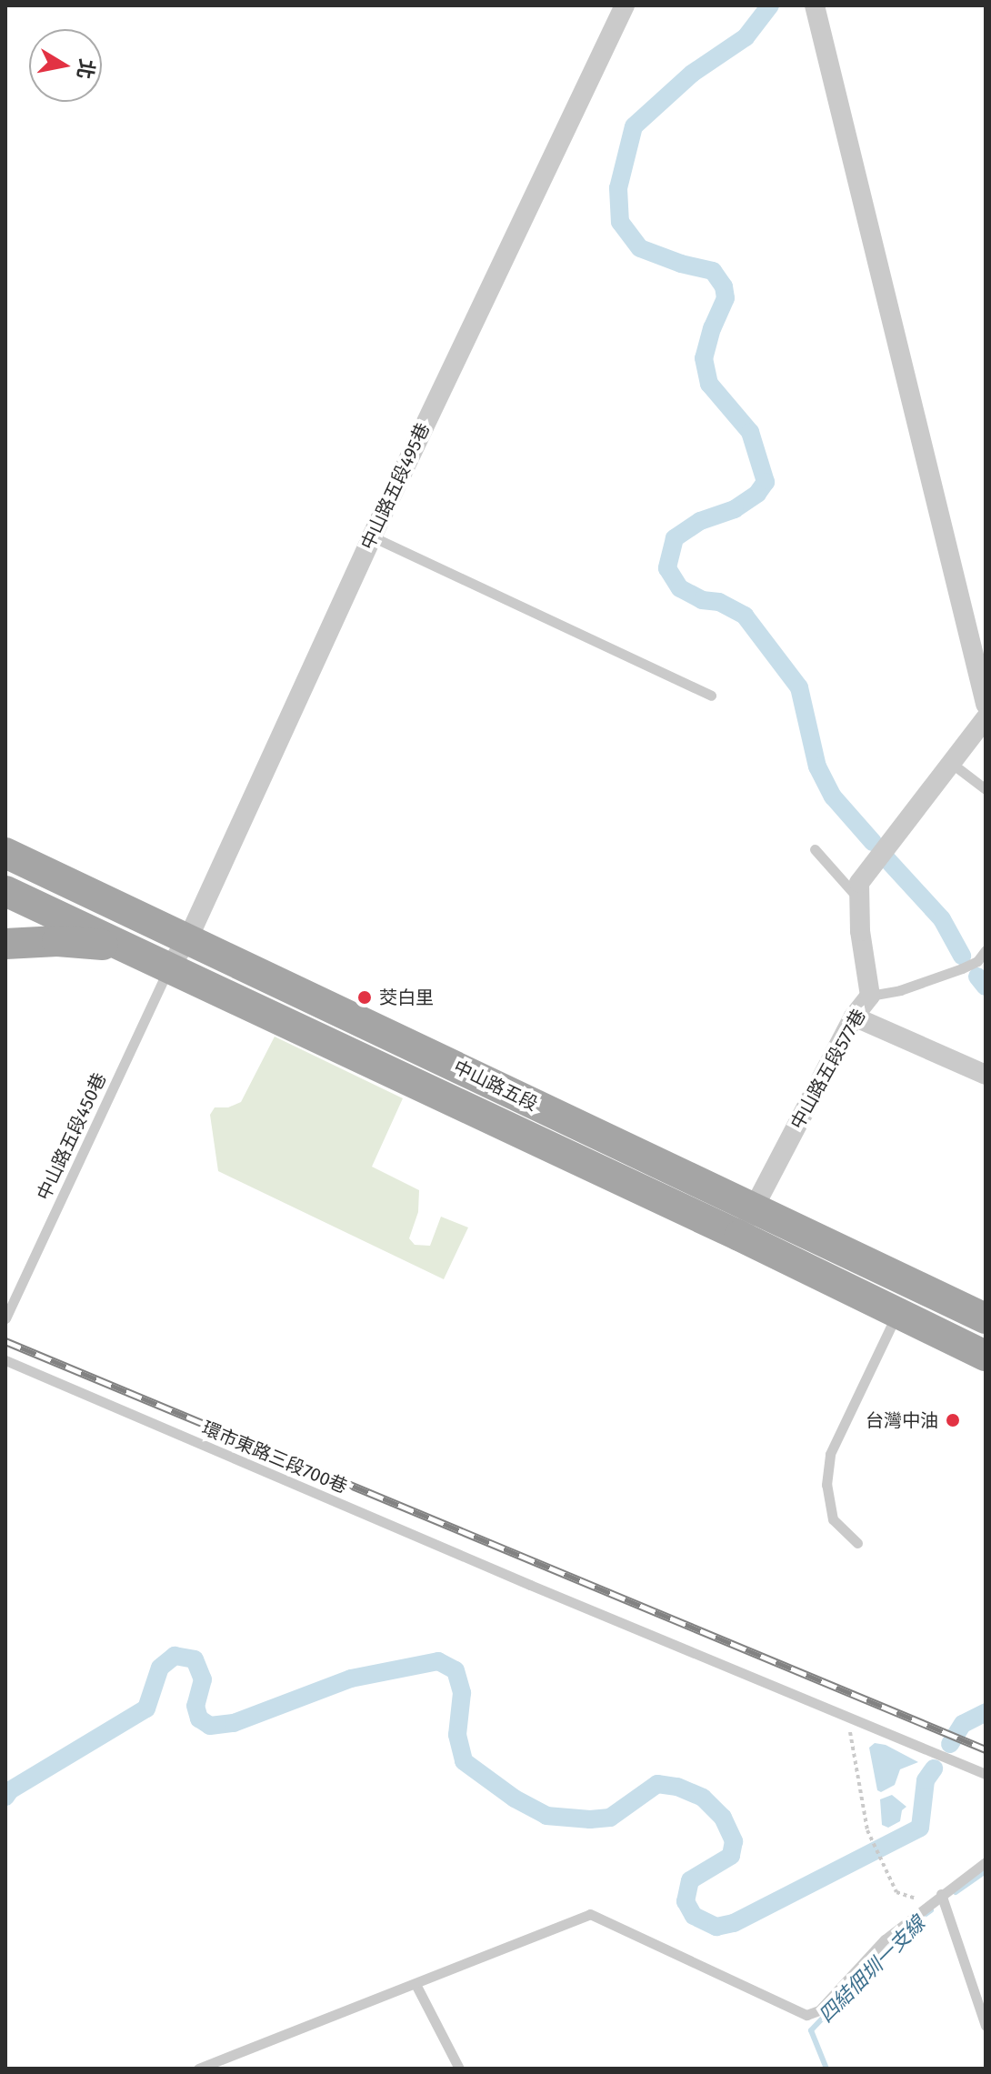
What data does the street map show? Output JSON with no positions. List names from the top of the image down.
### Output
{
  "streets": {
    "main road": ["中山路五段"],
    "street": ["中山路五段495巷", "中山路五段577巷"],
    "lane": ["中山路五段450巷", "環市東路三段700巷"]
  },
  "crossings": [
    ["中山路五段495巷", "中山路五段"],
    ["中山路五段495巷", "中山路五段450巷"],
    ["中山路五段577巷", "中山路五段"],
    ["中山路五段", "中山路五段450巷"]
  ],
  "water": ["四結佃圳一支線"],
  "places": ["茭白里", "台灣中油"],
  "north": "right"
}
